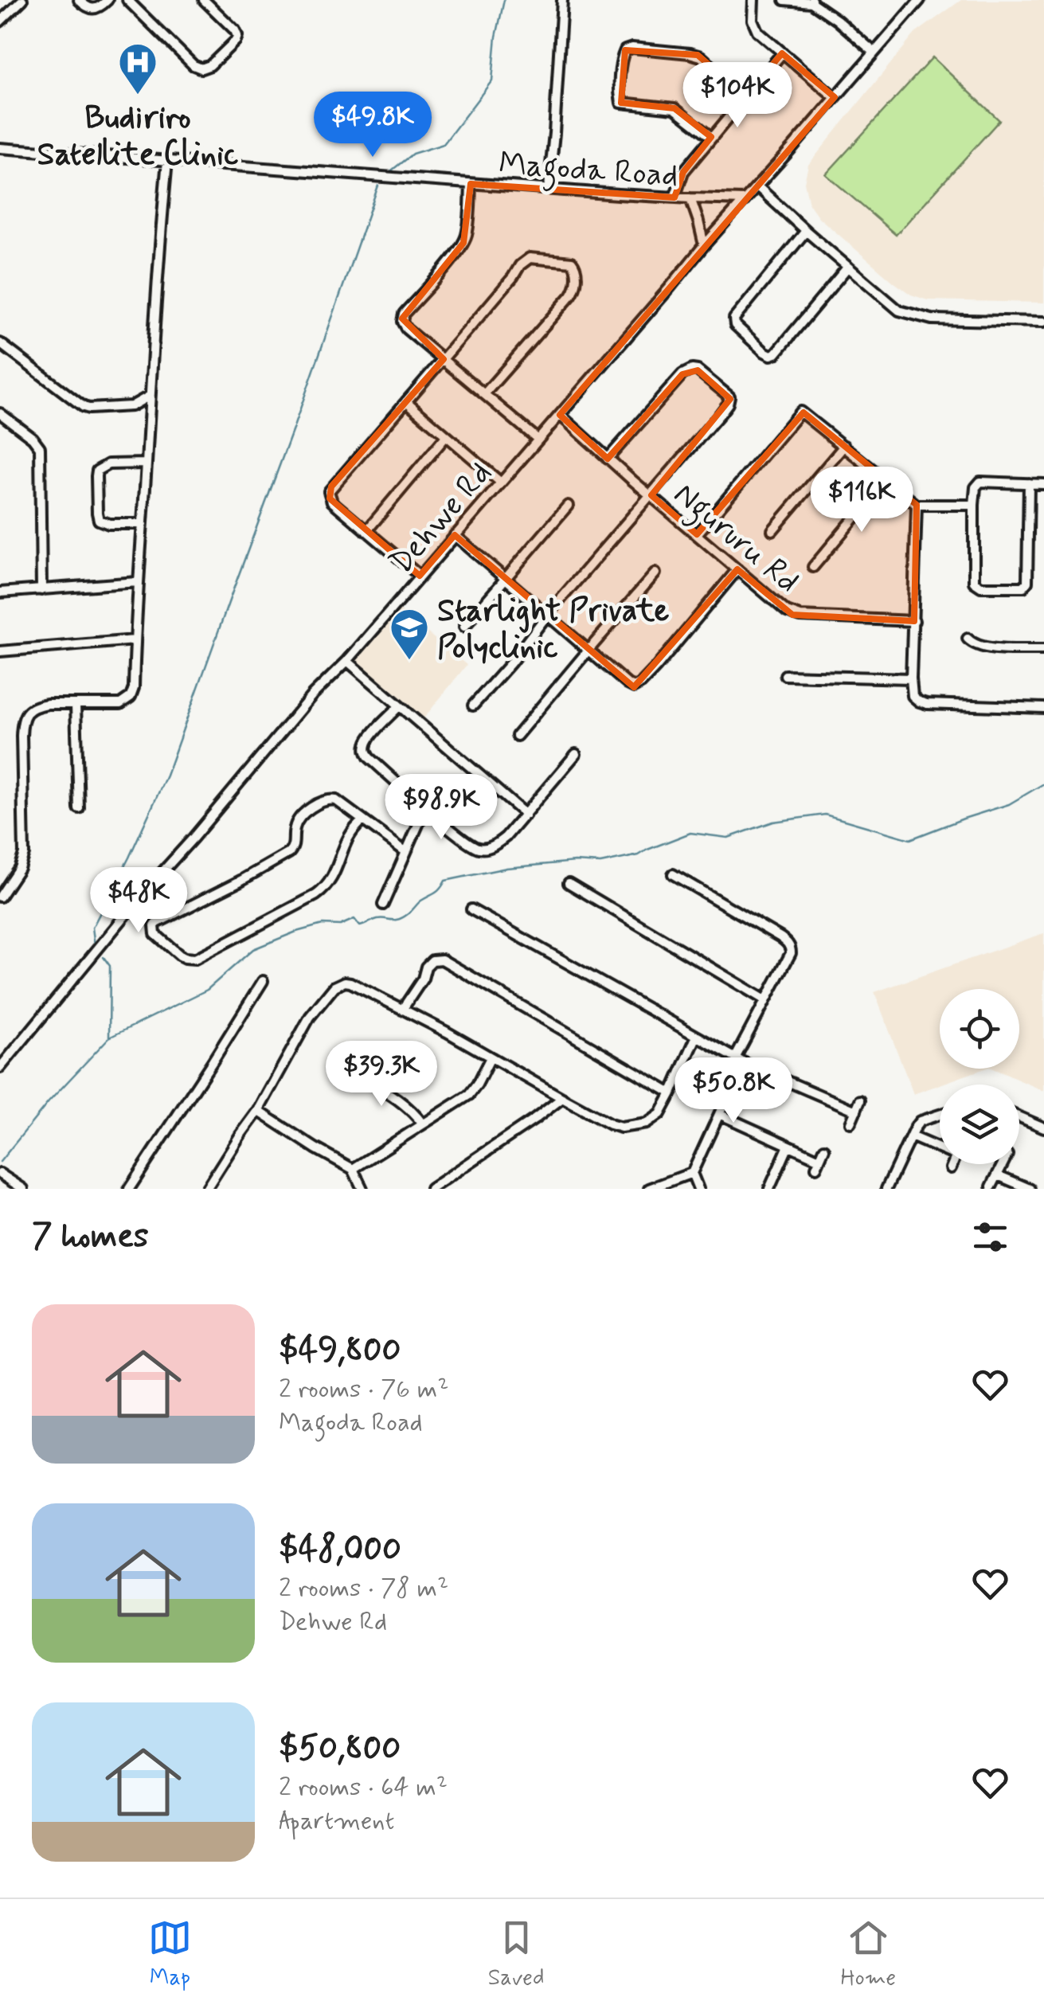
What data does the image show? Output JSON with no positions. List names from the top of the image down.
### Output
{
  "streets": {
    "street": ["Magoda Road", "Dehwe Rd", "Ngururu Rd"]
  },
  "crossings": [
    ["Magoda Road", "Dehwe Rd"],
    ["Dehwe Rd", "Ngururu Rd"]
  ],
  "places": {
    "hospital": ["Budiriro Satellite Clinic"],
    "school or university": ["Starlight Private Polyclinic"]
  },
  "page": {
    "price": [
      "$104K",
      "$49.8K",
      "$116K",
      "$98.9K",
      "$48K",
      "$39.3K",
      "$50.8K"
    ],
    "heading": "7 homes",
    "list": [
      {
        "name": "$49,800",
        "note": "2 rooms · 76 m² · Magoda Road"
      },
      {
        "name": "$48,000",
        "note": "2 rooms · 78 m² · Dehwe Rd"
      },
      {
        "name": "$50,800",
        "note": "2 rooms · 64 m² · Apartment"
      }
    ],
    "tabs": ["Map", "Saved", "Home"]
  }
}
